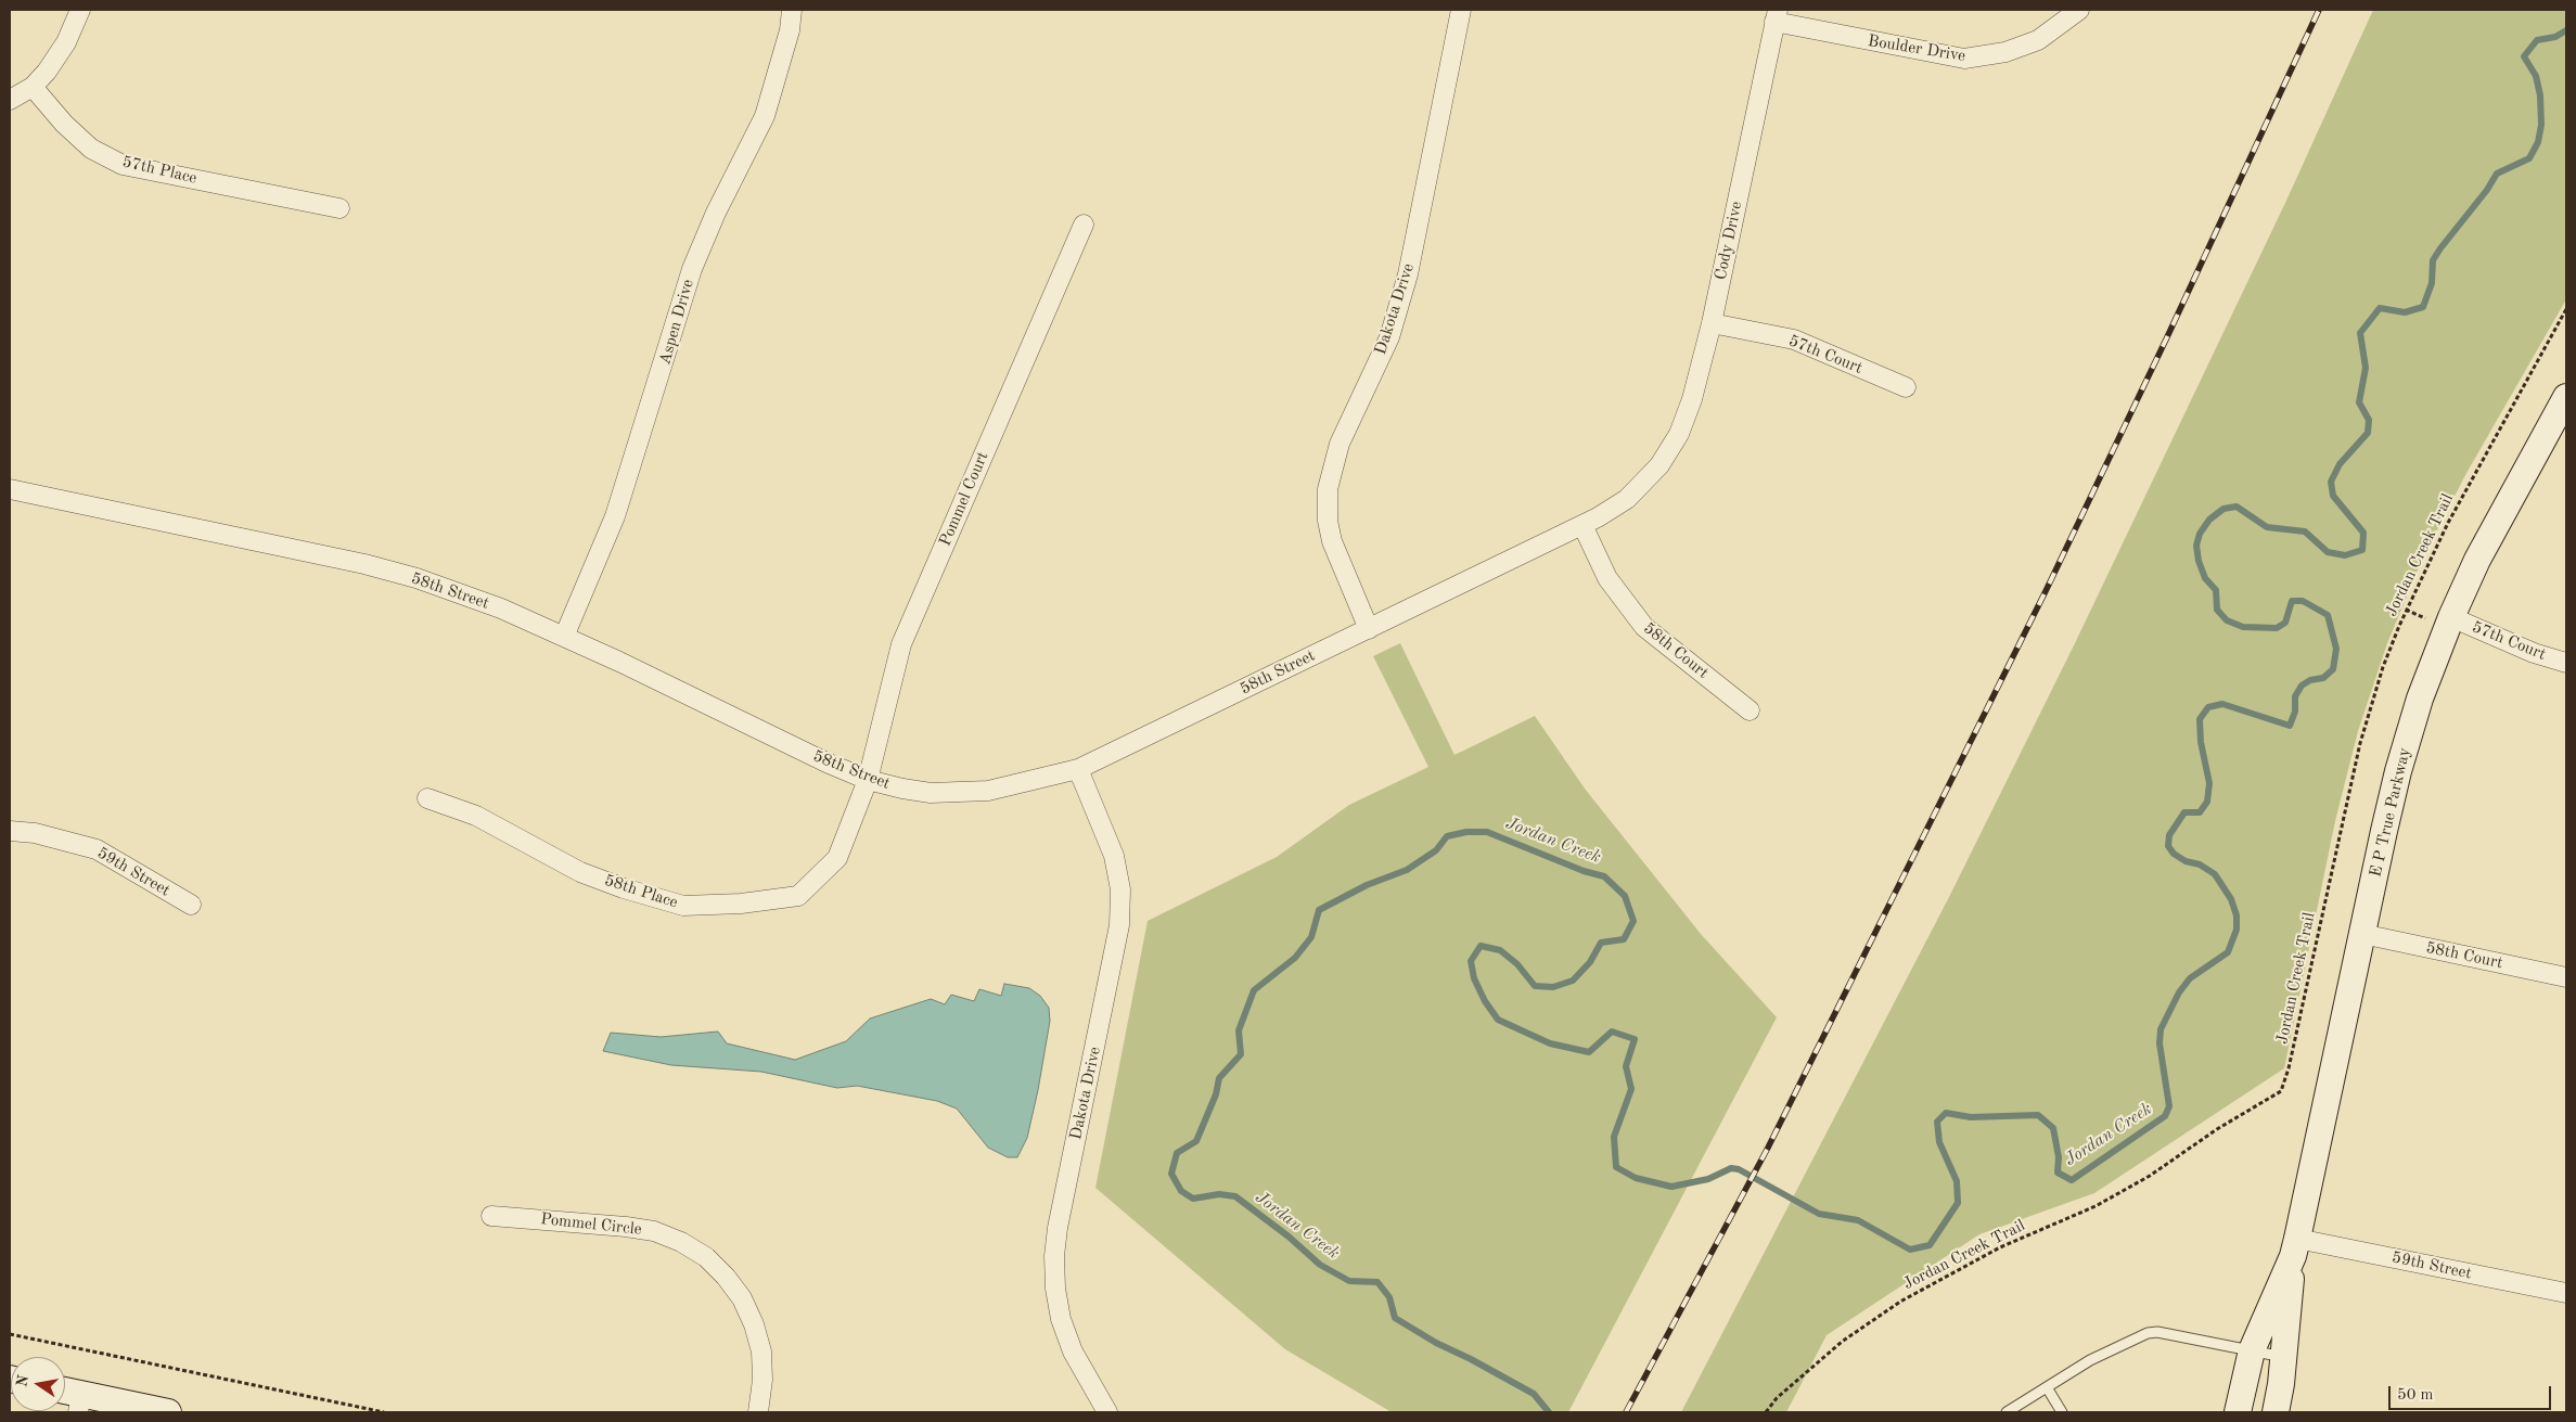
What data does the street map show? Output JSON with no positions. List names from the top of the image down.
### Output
{
  "streets": {
    "main road": ["E P True Parkway"],
    "street": [
      "Boulder Drive",
      "57th Place",
      "Cody Drive",
      "Dakota Drive",
      "Aspen Drive",
      "57th Court",
      "Pommel Court",
      "58th Street",
      "58th Court",
      "59th Street",
      "58th Place",
      "Pommel Circle"
    ],
    "path": ["Jordan Creek Trail"]
  },
  "crossings": [
    ["Boulder Drive", "Cody Drive"],
    ["Cody Drive", "57th Court"],
    ["Cody Drive", "58th Street"],
    ["Dakota Drive", "58th Street"],
    ["Aspen Drive", "58th Street"],
    ["57th Court", "E P True Parkway"],
    ["Pommel Court", "58th Street"],
    ["Pommel Court", "58th Place"],
    ["58th Street", "58th Court"],
    ["58th Street", "58th Place"],
    ["58th Court", "E P True Parkway"],
    ["E P True Parkway", "59th Street"]
  ],
  "water": ["Jordan Creek"],
  "scale_bar": "50 m",
  "north": "left"
}
